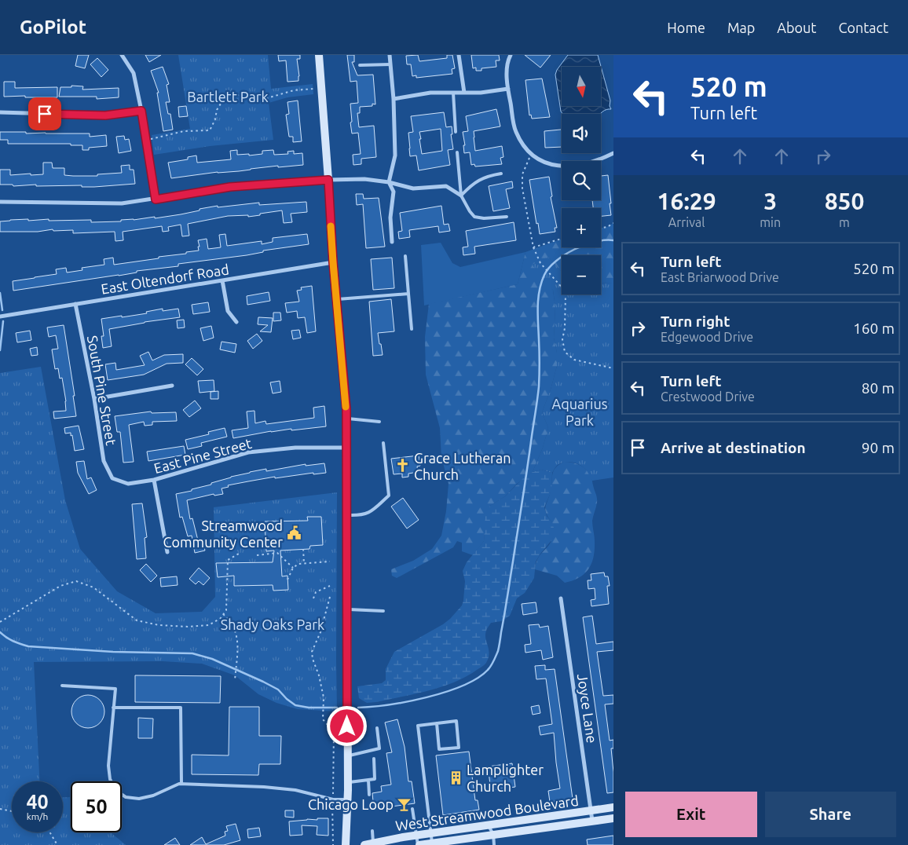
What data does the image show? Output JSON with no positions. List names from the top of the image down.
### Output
{
  "streets": {
    "main road": ["West Streamwood Boulevard"],
    "street": [
      "East Oltendorf Road",
      "South Pine Street",
      "East Pine Street",
      "Joyce Lane"
    ]
  },
  "crossings": [
    ["East Oltendorf Road", "South Pine Street"],
    ["South Pine Street", "East Pine Street"],
    ["Joyce Lane", "West Streamwood Boulevard"]
  ],
  "parks": ["Bartlett Park", "Aquarius Park", "Shady Oaks Park"],
  "places": {
    "church": ["Grace Lutheran Church"],
    "public building": ["Streamwood Community Center"],
    "building": ["Lamplighter Church"],
    "bar": ["Chicago Loop"]
  },
  "north": "bottom",
  "page": {
    "header": "GoPilot",
    "nav": [
      "Home",
      "Map",
      "About",
      "Contact"
    ],
    "turn": ["520 m", "Turn left"],
    "map_buttons": ["+", "−"],
    "eta": [
      "16:29",
      "Arrival",
      "3",
      "min",
      "850",
      "m"
    ],
    "list": [
      {
        "name": "Turn left",
        "note": "East Briarwood Drive",
        "value": "520 m"
      },
      {
        "name": "Turn right",
        "note": "Edgewood Drive",
        "value": "160 m"
      },
      {
        "name": "Turn left",
        "note": "Crestwood Drive",
        "value": "80 m"
      },
      {
        "name": "Arrive at destination",
        "value": "90 m"
      }
    ],
    "speed": "40 km/h",
    "limit": "50",
    "buttons": ["Exit", "Share"]
  }
}
